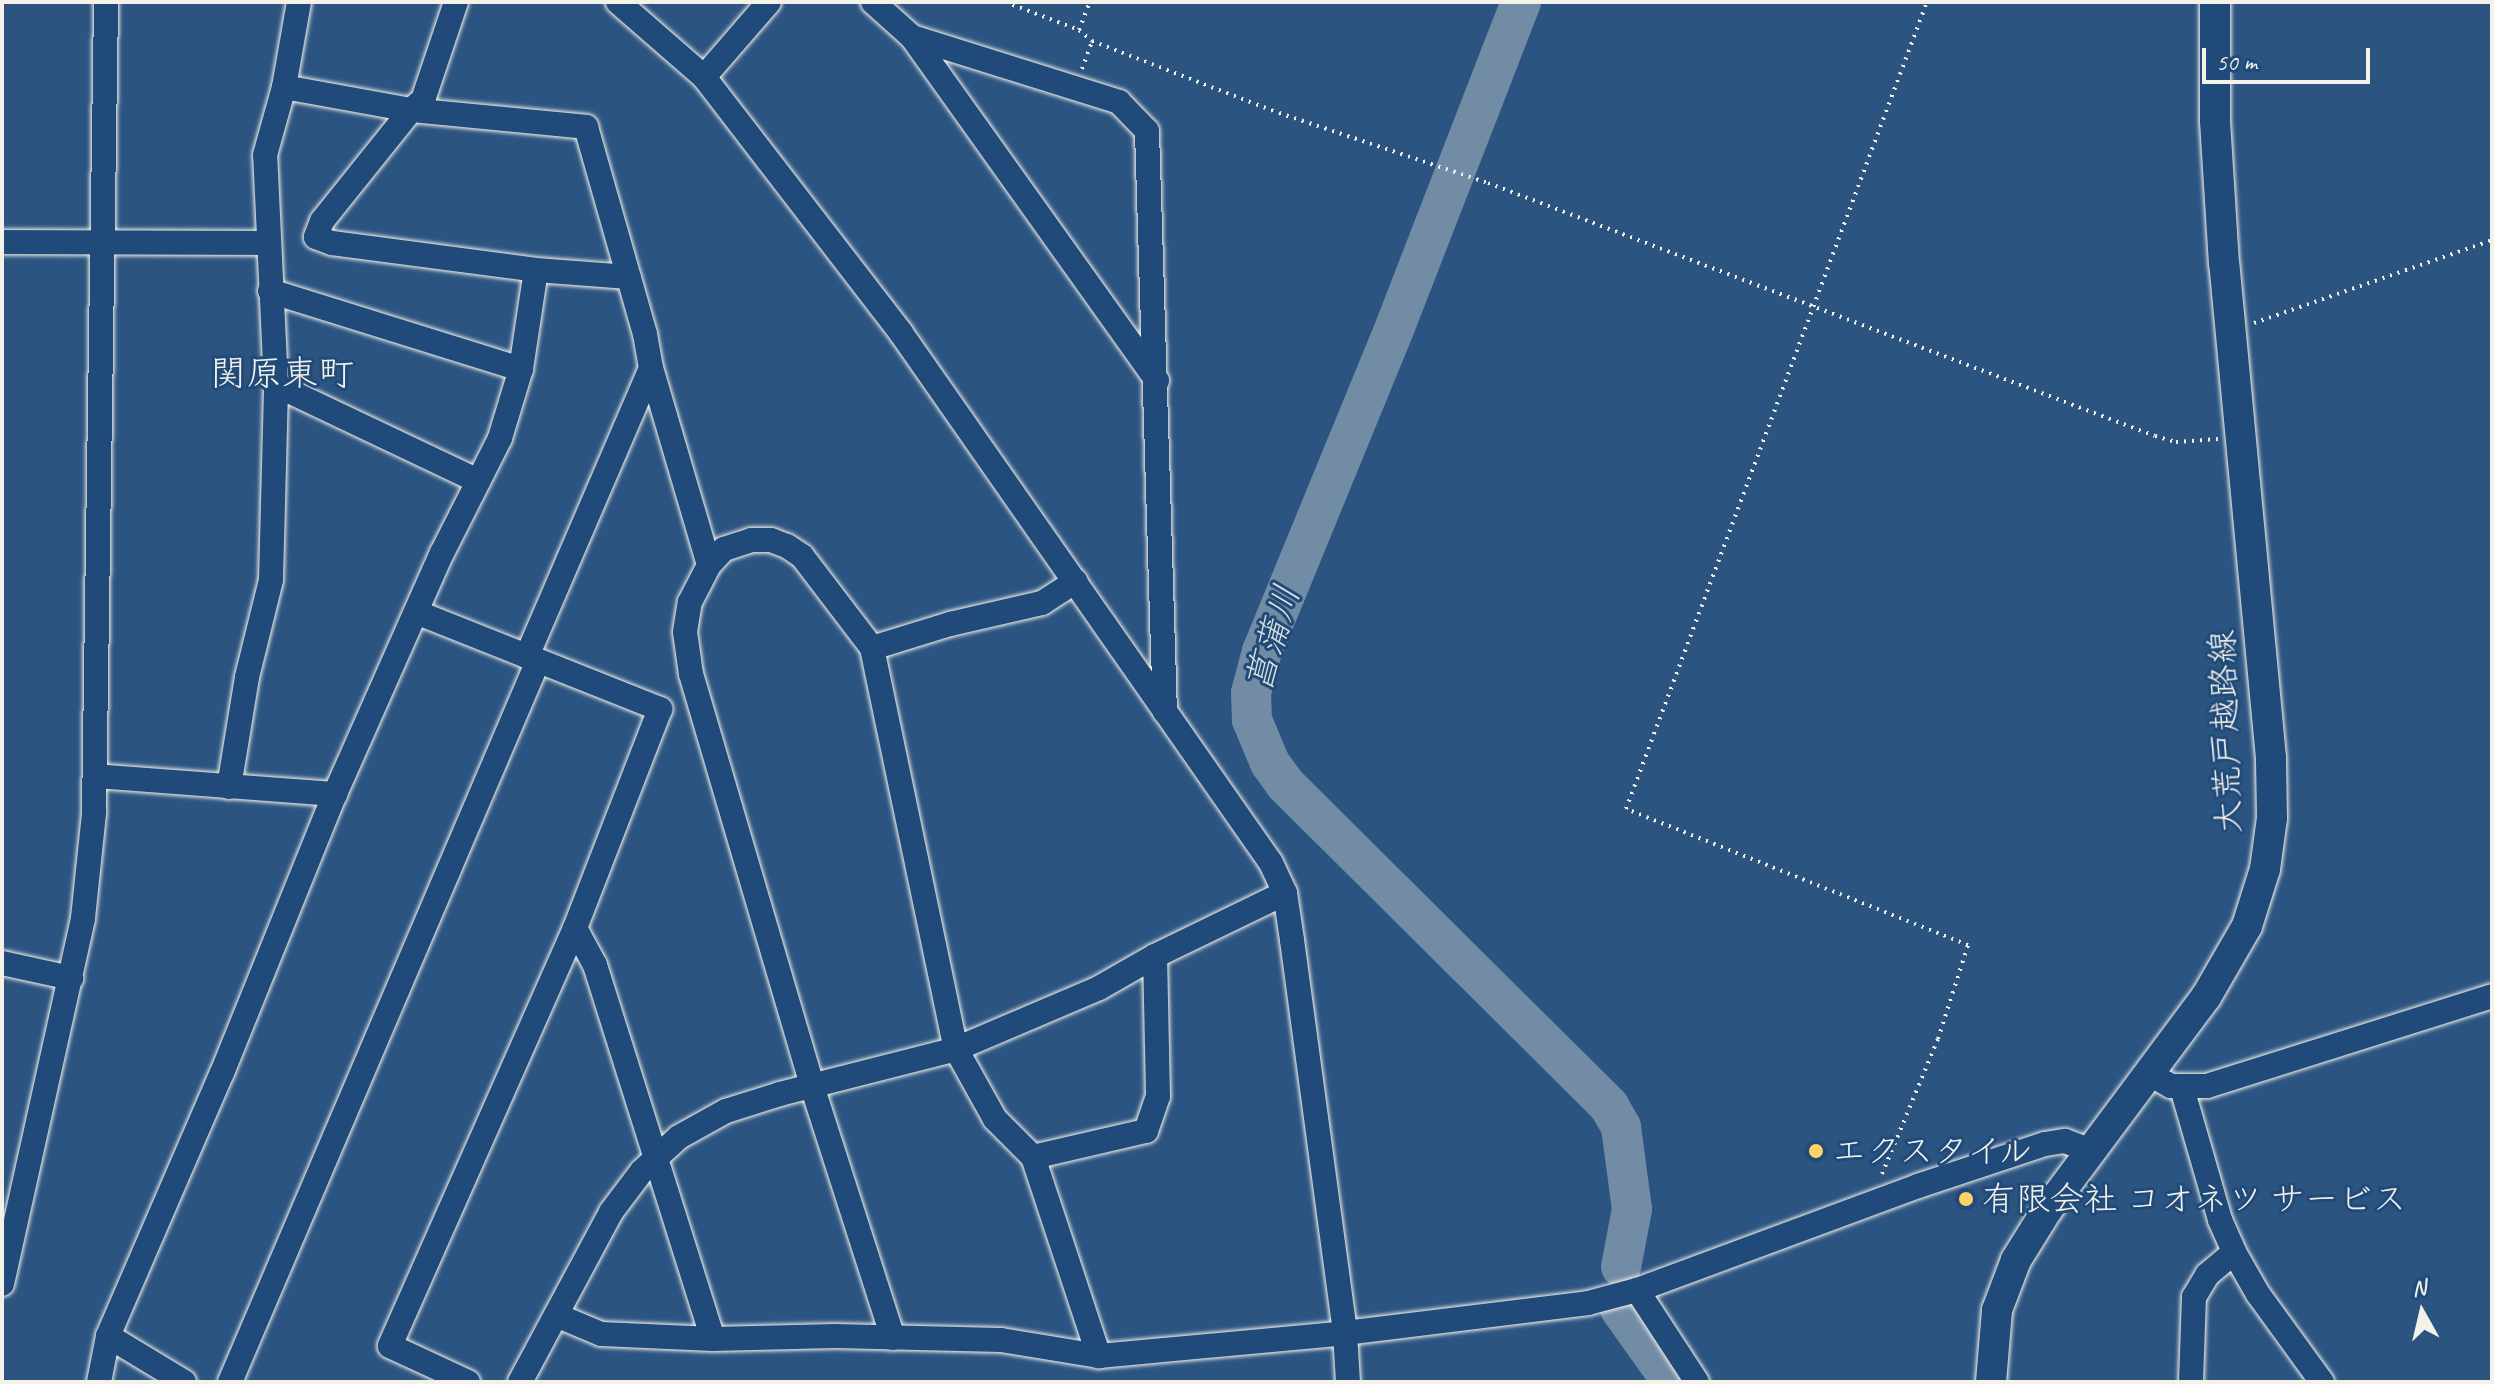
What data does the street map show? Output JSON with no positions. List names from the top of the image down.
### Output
{
  "streets": {
    "main road": ["大荒戸越路線"]
  },
  "districts": ["関原東町"],
  "water": ["菖蒲川"],
  "places": ["エクスタイル", "有限会社 コオネツ サービス"],
  "scale_bar": "50 m",
  "north": "top"
}
